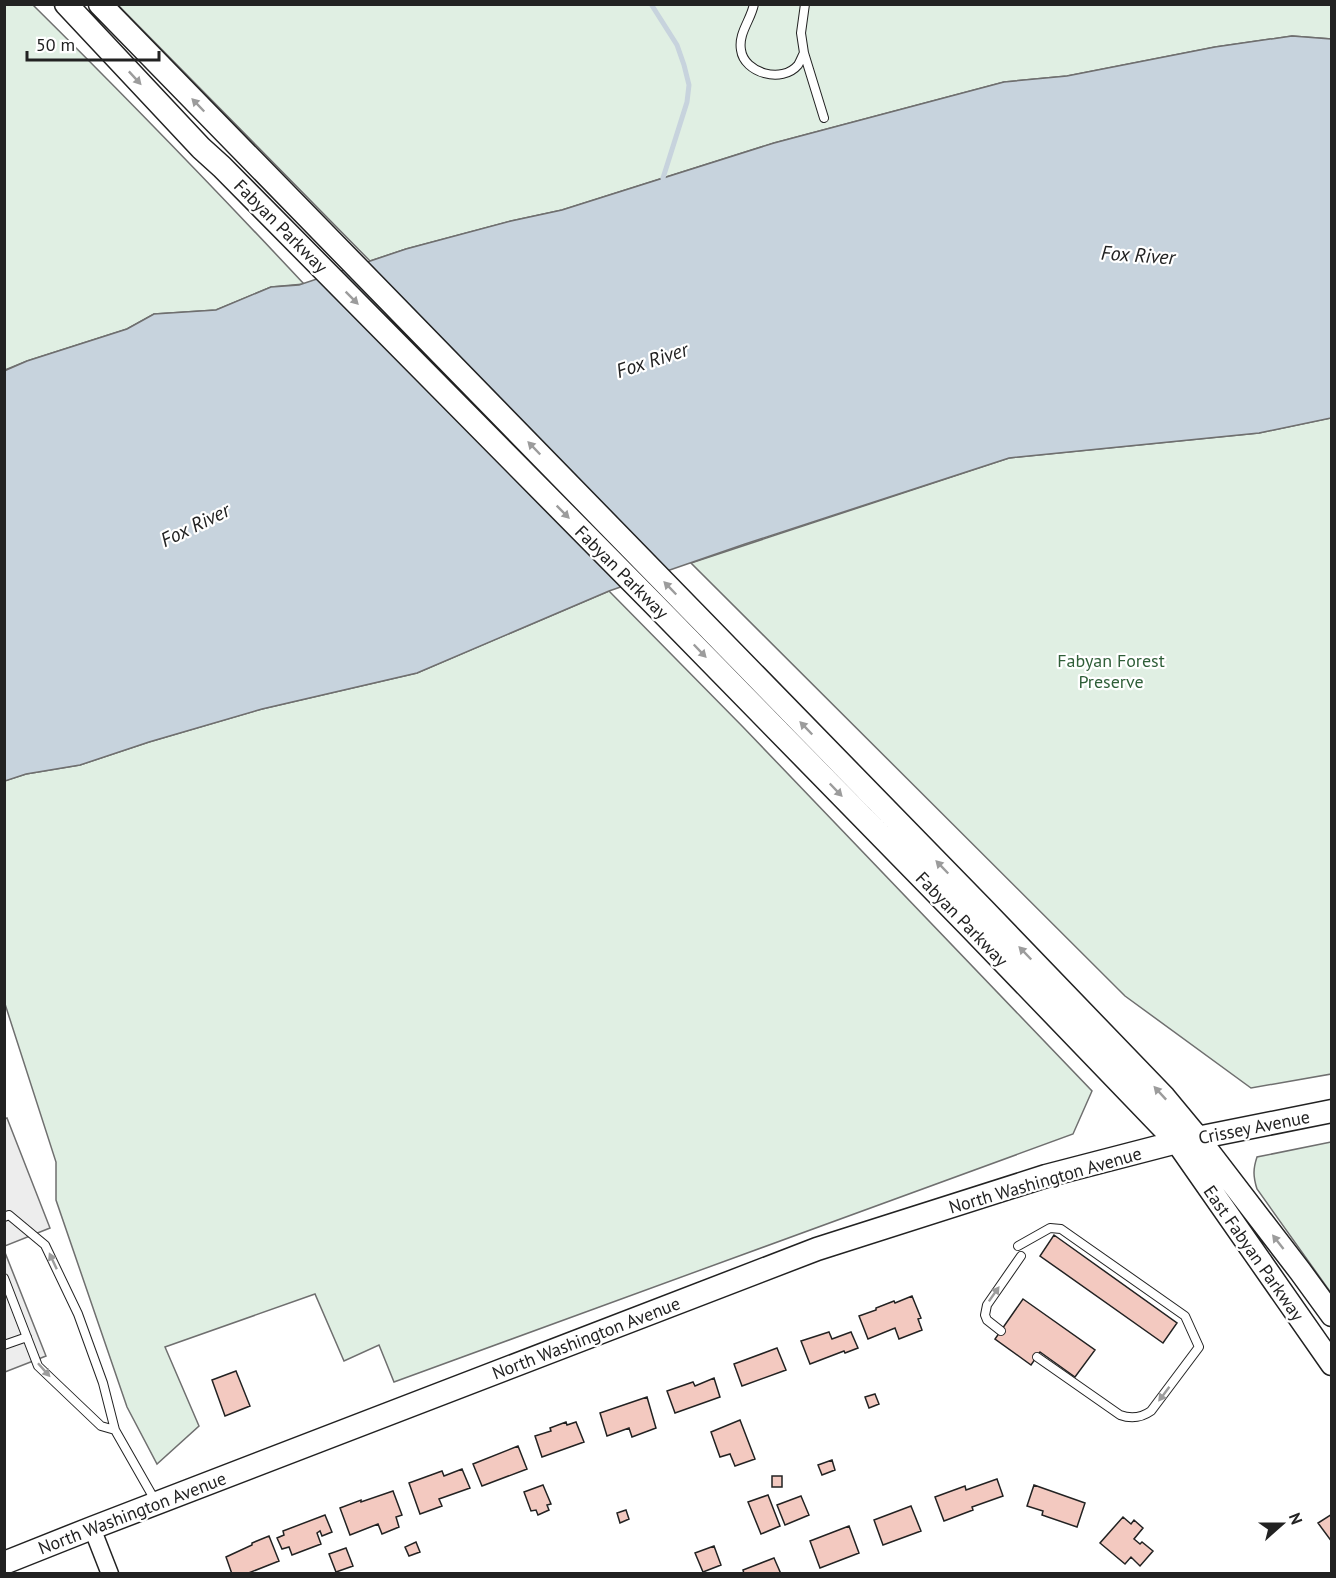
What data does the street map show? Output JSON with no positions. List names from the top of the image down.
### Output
{
  "streets": {
    "main road": [
      "Fabyan Parkway",
      "Crissey Avenue",
      "North Washington Avenue",
      "East Fabyan Parkway"
    ]
  },
  "crossings": [
    ["Fabyan Parkway", "Crissey Avenue"],
    ["Fabyan Parkway", "North Washington Avenue"],
    ["Fabyan Parkway", "East Fabyan Parkway"],
    ["Crissey Avenue", "North Washington Avenue"],
    ["Crissey Avenue", "East Fabyan Parkway"],
    ["North Washington Avenue", "East Fabyan Parkway"]
  ],
  "water": ["Fox River"],
  "parks": ["Fabyan Forest Preserve"],
  "scale_bar": "50 m",
  "north": "right"
}
